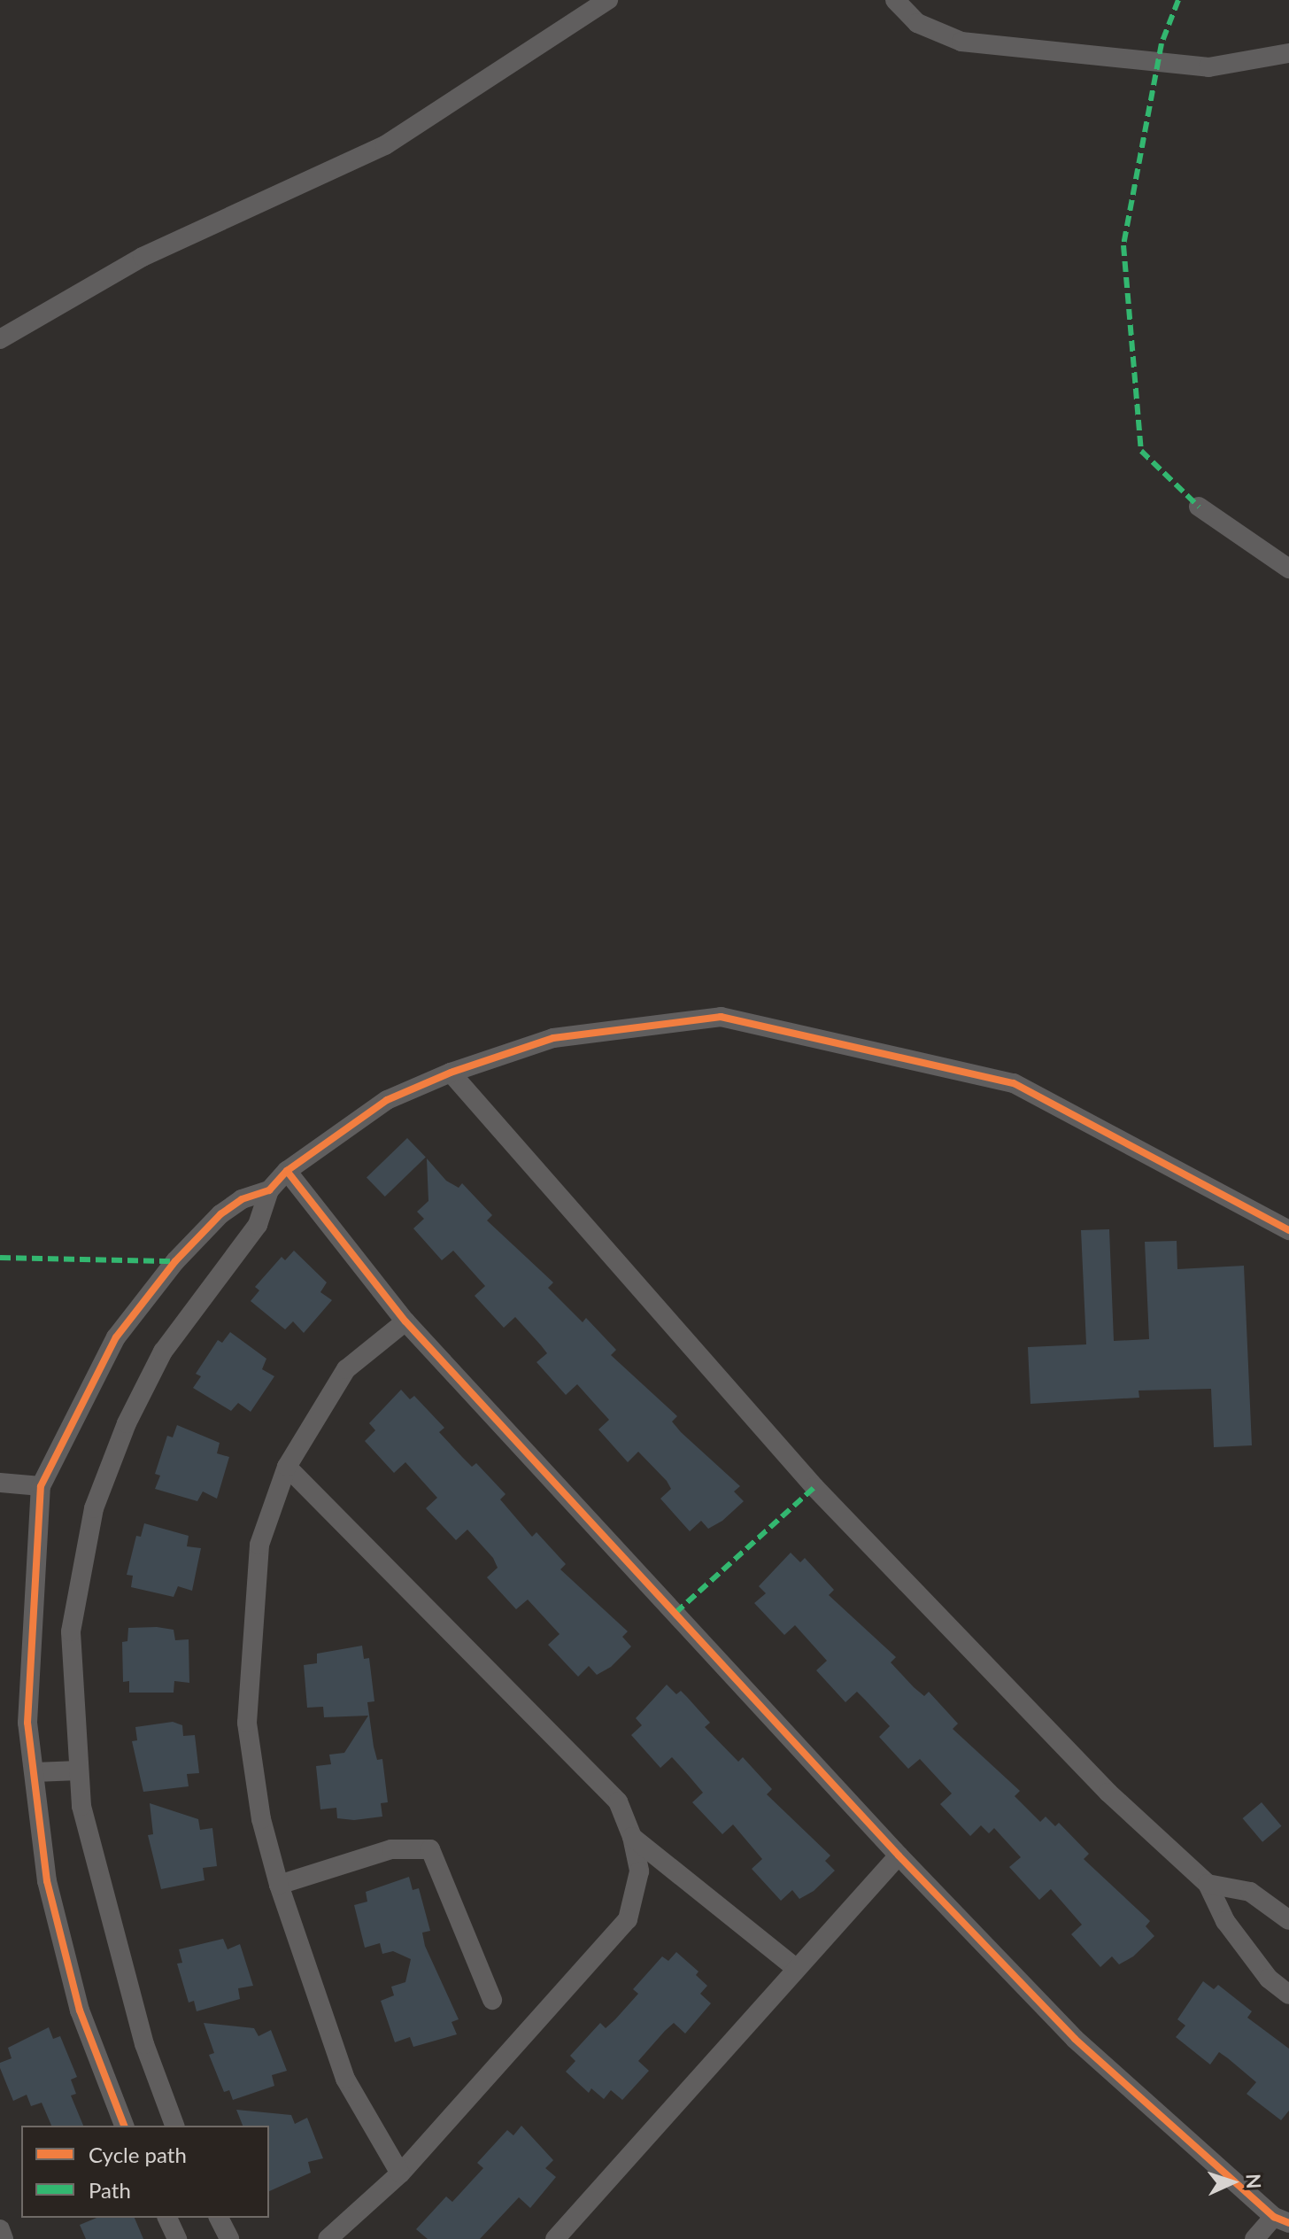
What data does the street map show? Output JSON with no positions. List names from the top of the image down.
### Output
{
  "legend": ["Cycle path", "Path"],
  "north": "right"
}
